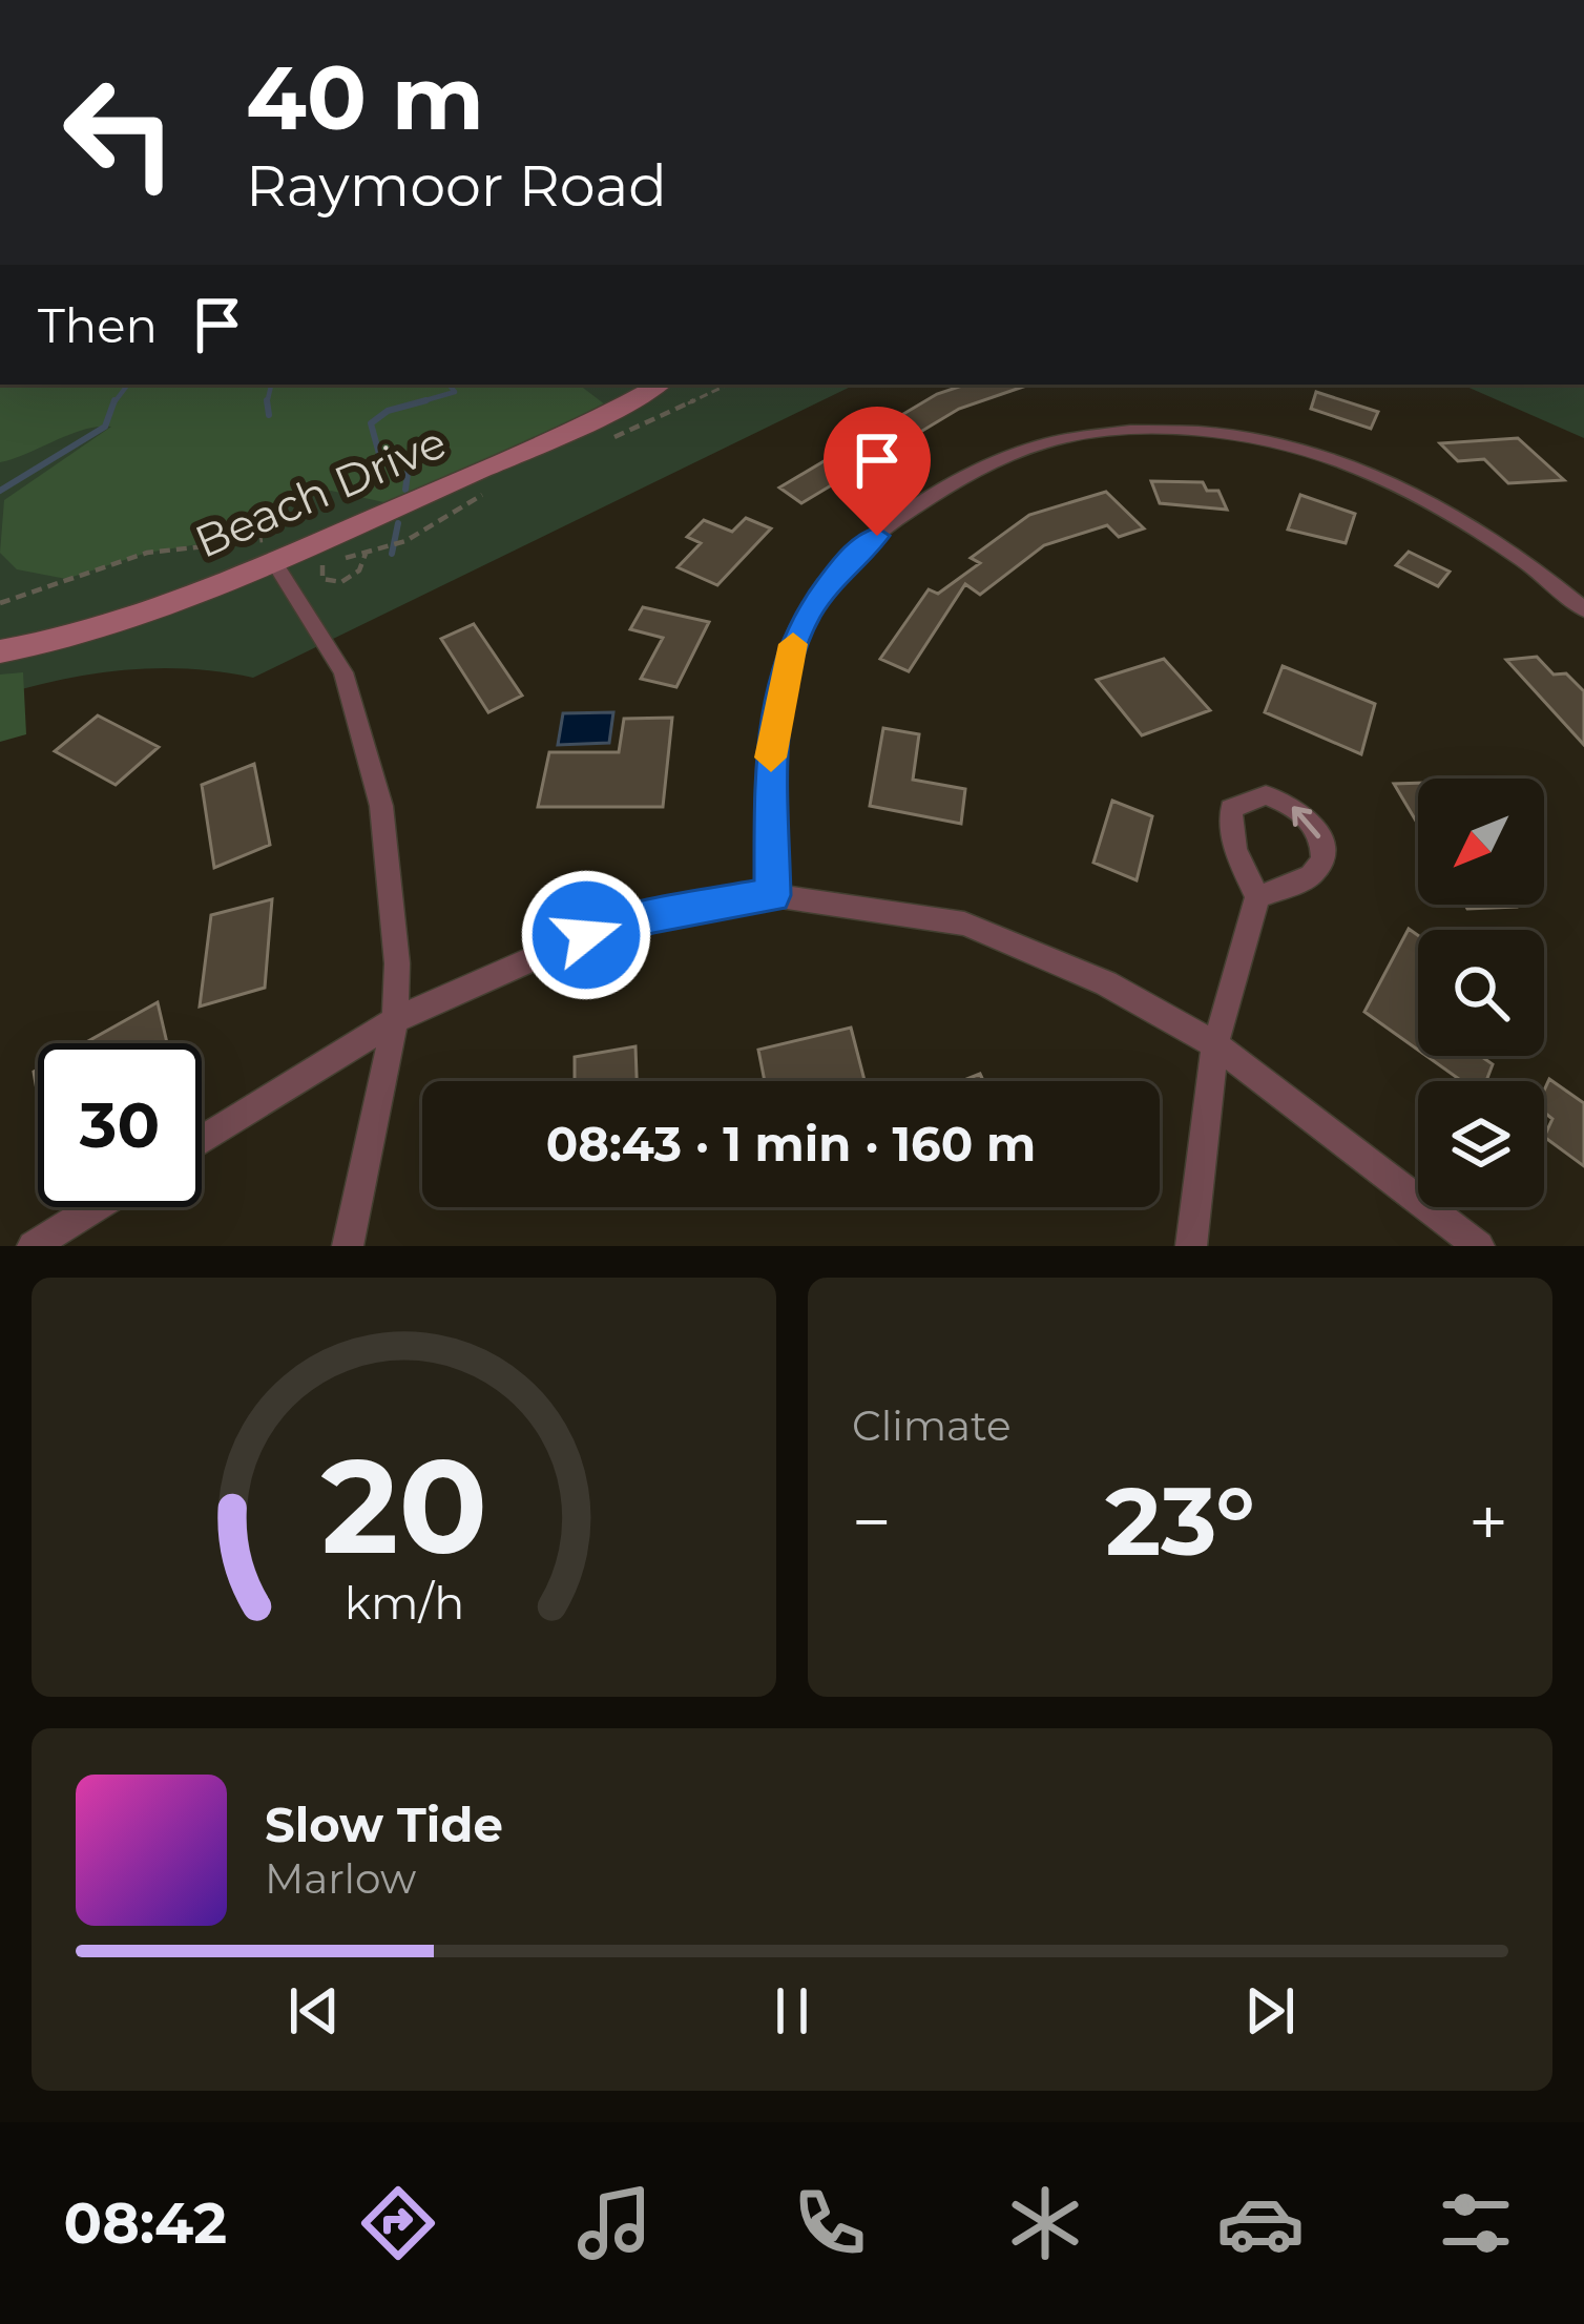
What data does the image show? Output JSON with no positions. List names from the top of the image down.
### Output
{
  "streets": {
    "street": ["Beach Drive"]
  },
  "north": "bottom left",
  "page": {
    "turn": ["40 m", "Raymoor Road"],
    "then": "Then",
    "limit": "30",
    "trip": "08:43 · 1 min · 160 m",
    "tile": "Climate",
    "heat": ["−", "23°", "+"],
    "song": ["Slow Tide", "Marlow"],
    "tabs": "08:42",
    "gauge": ["20", "km/h"]
  }
}
